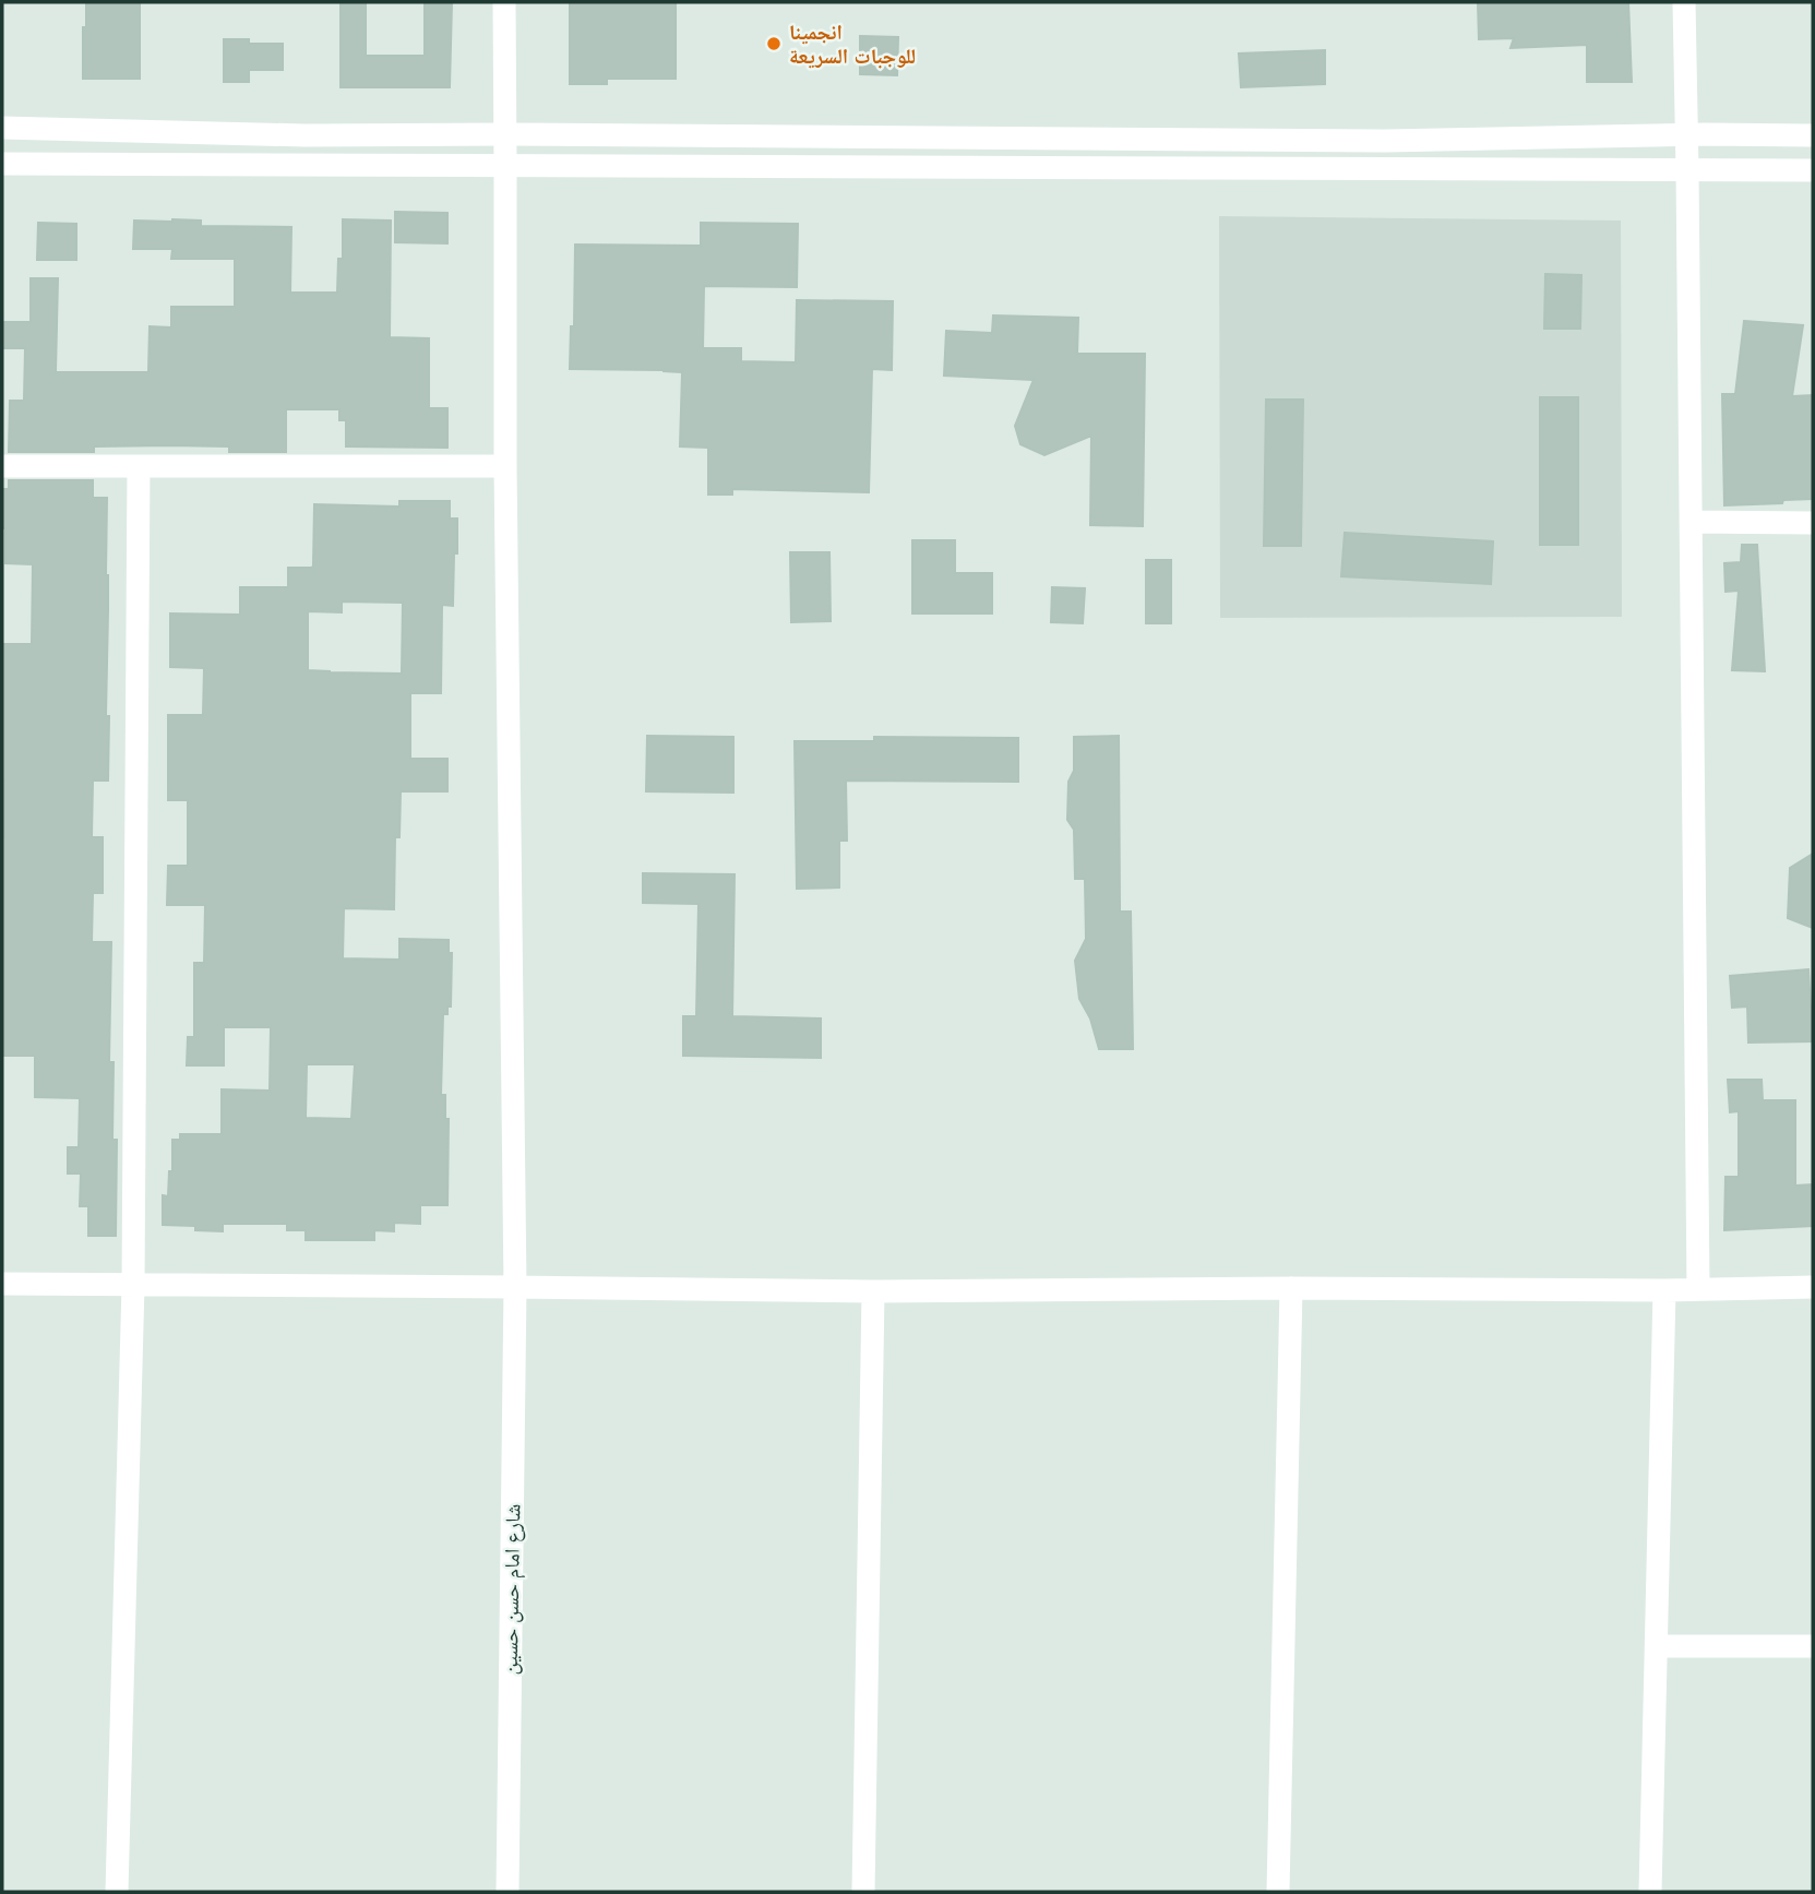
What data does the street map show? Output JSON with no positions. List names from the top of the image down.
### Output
{
  "streets": {
    "street": ["شارع امام حسن حسين"]
  },
  "places": ["انجمينا للوجبات السريعة"]
}
